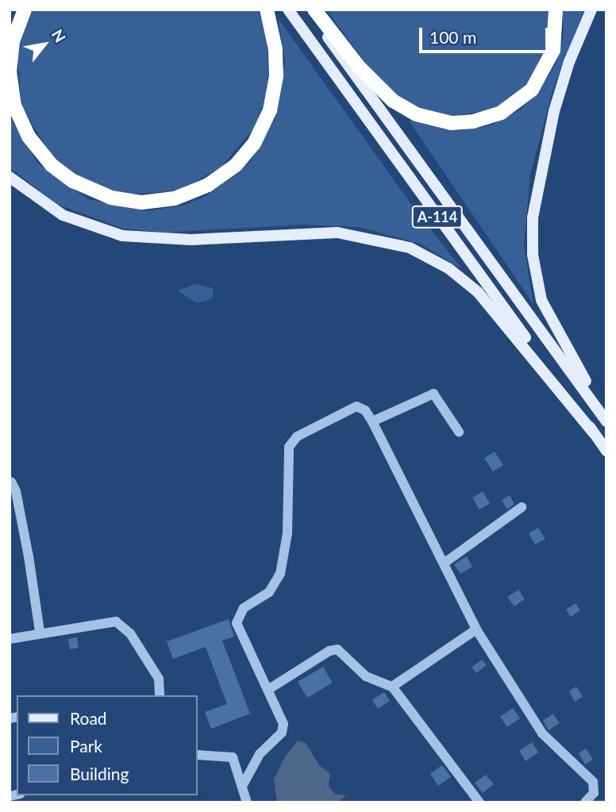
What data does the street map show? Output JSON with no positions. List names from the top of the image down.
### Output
{
  "streets": {
    "main road": ["А-114"]
  },
  "legend": ["Road", "Park", "Building"],
  "scale_bar": "100 m",
  "north": "top right"
}
